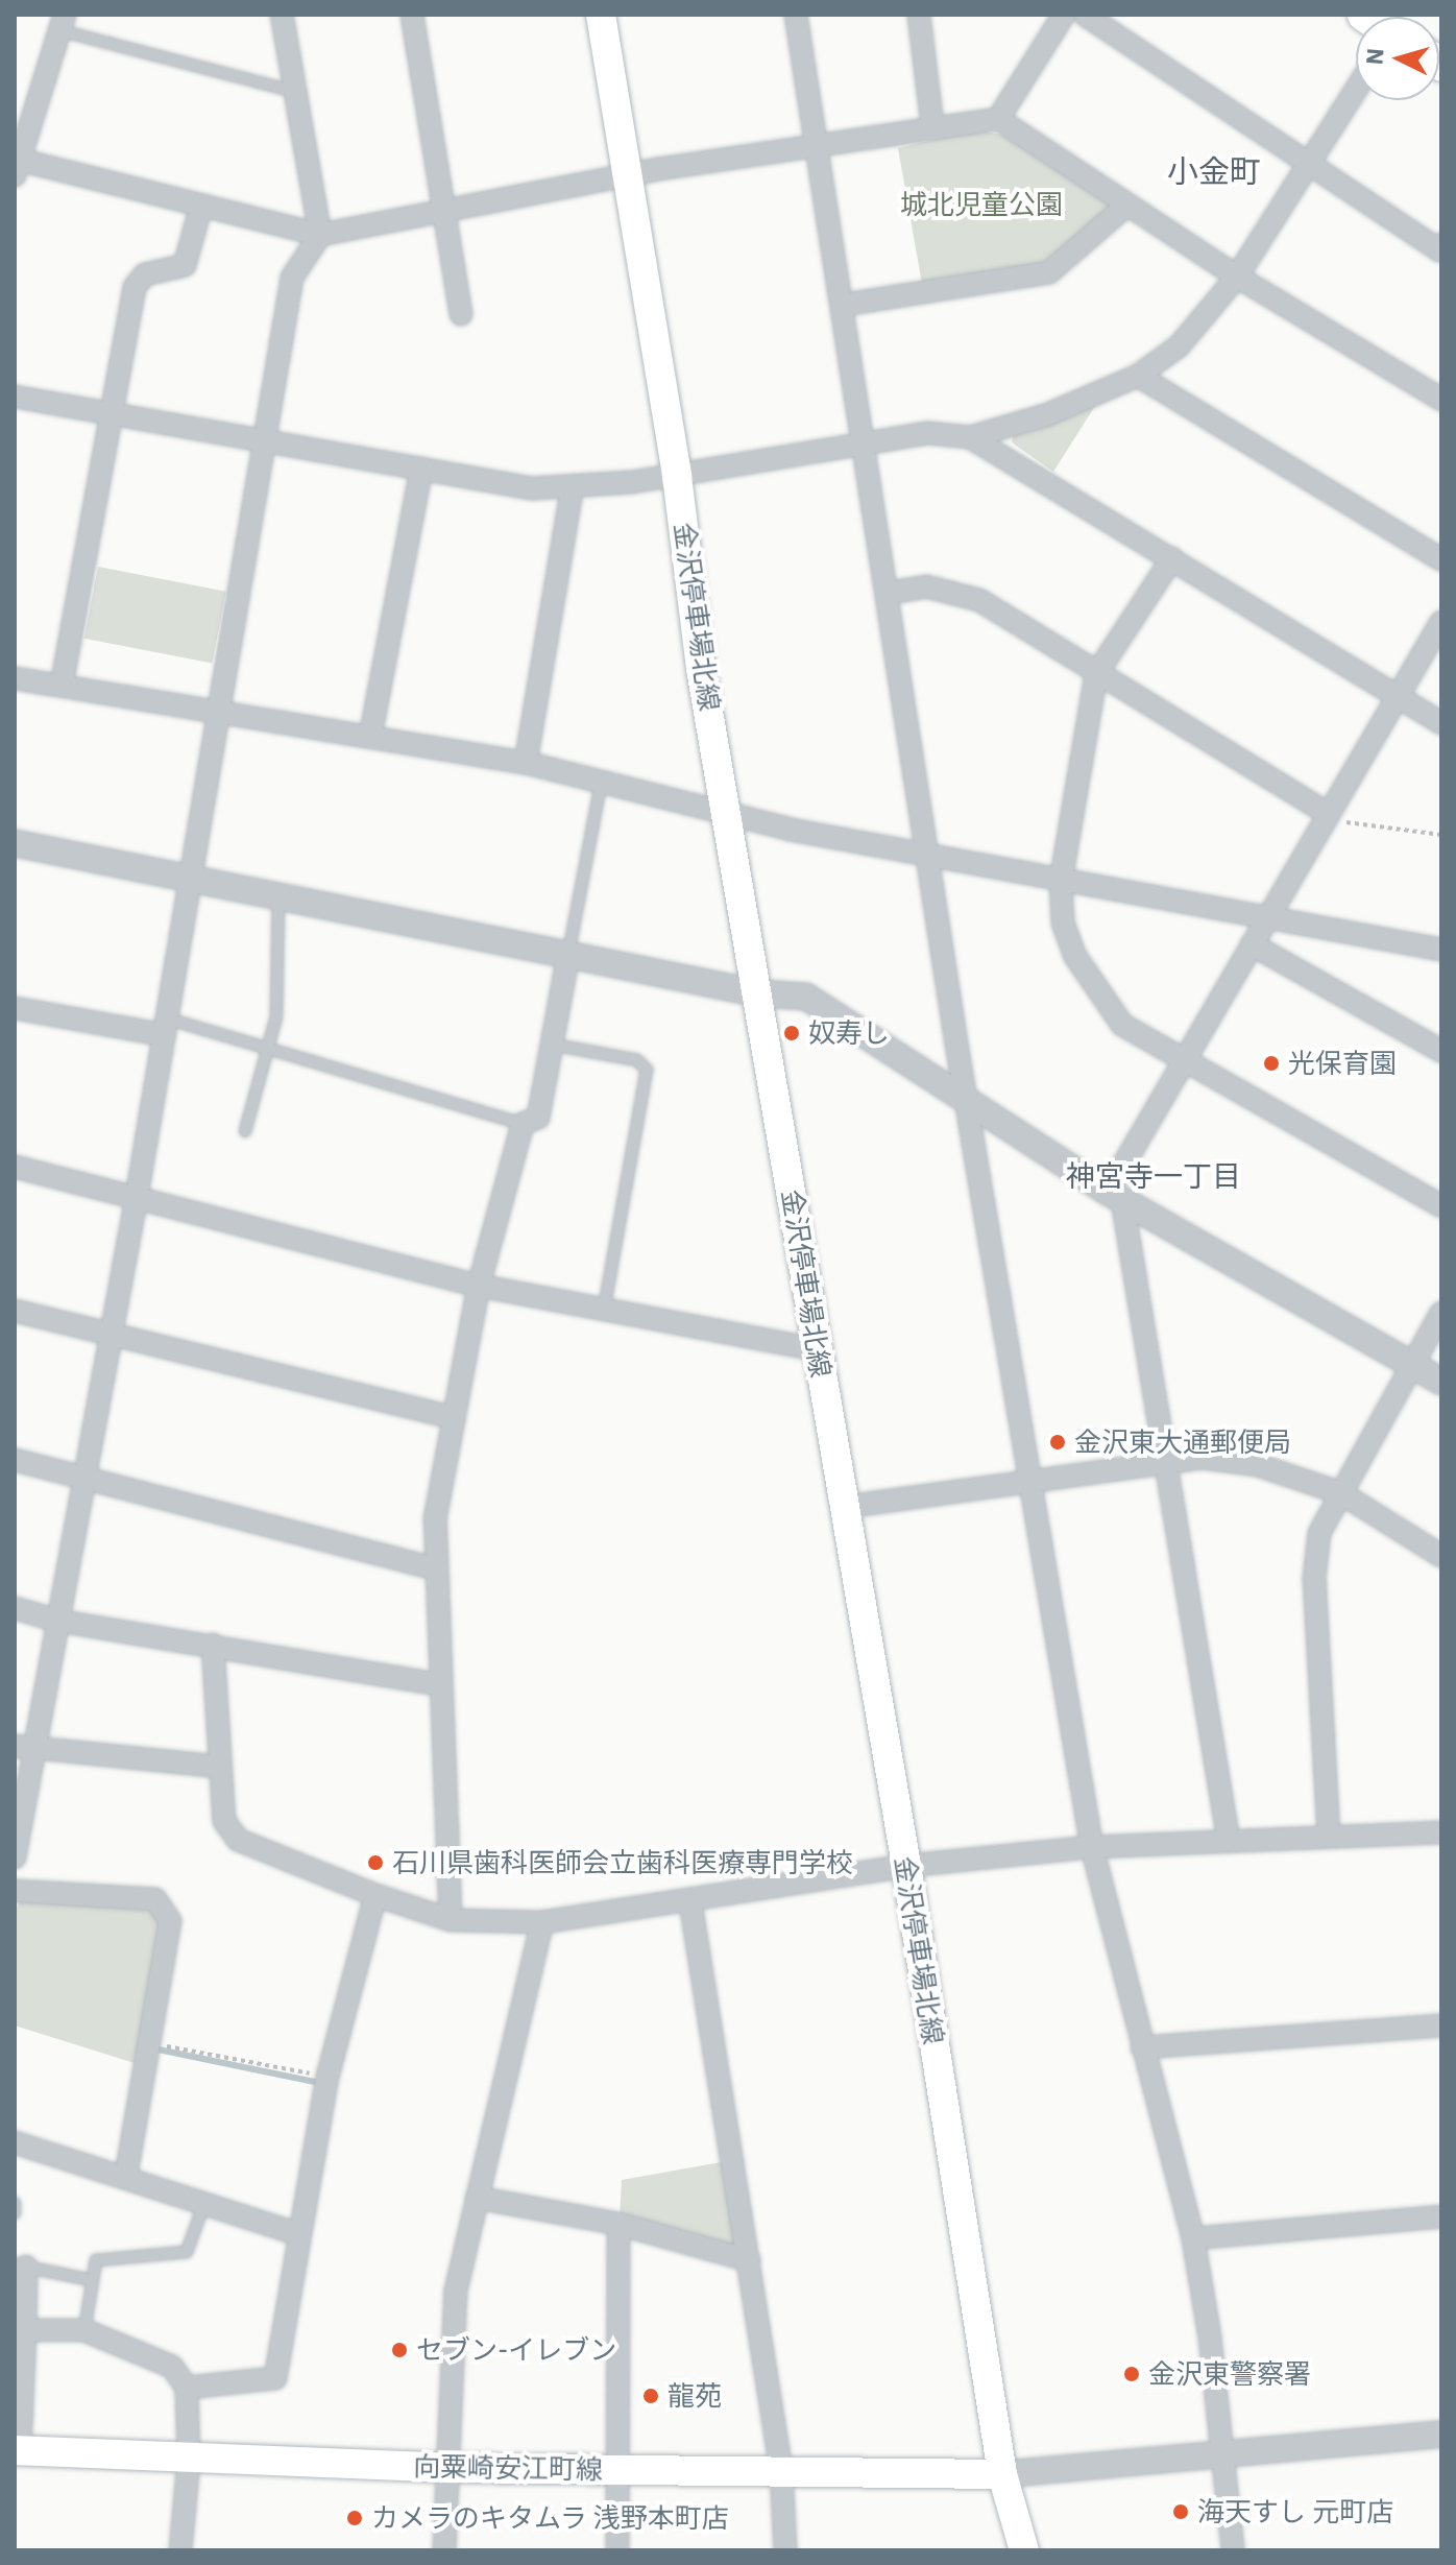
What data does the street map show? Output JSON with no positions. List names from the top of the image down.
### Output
{
  "streets": {
    "main road": ["金沢停車場北線", "向粟崎安江町線"]
  },
  "crossings": [
    ["金沢停車場北線", "向粟崎安江町線"]
  ],
  "districts": ["小金町", "神宮寺一丁目"],
  "parks": ["城北児童公園"],
  "places": [
    "奴寿し",
    "光保育園",
    "金沢東大通郵便局",
    "石川県歯科医師会立歯科医療専門学校",
    "セブン-イレブン",
    "金沢東警察署",
    "龍苑",
    "海天すし 元町店",
    "カメラのキタムラ 浅野本町店"
  ],
  "north": "left"
}
